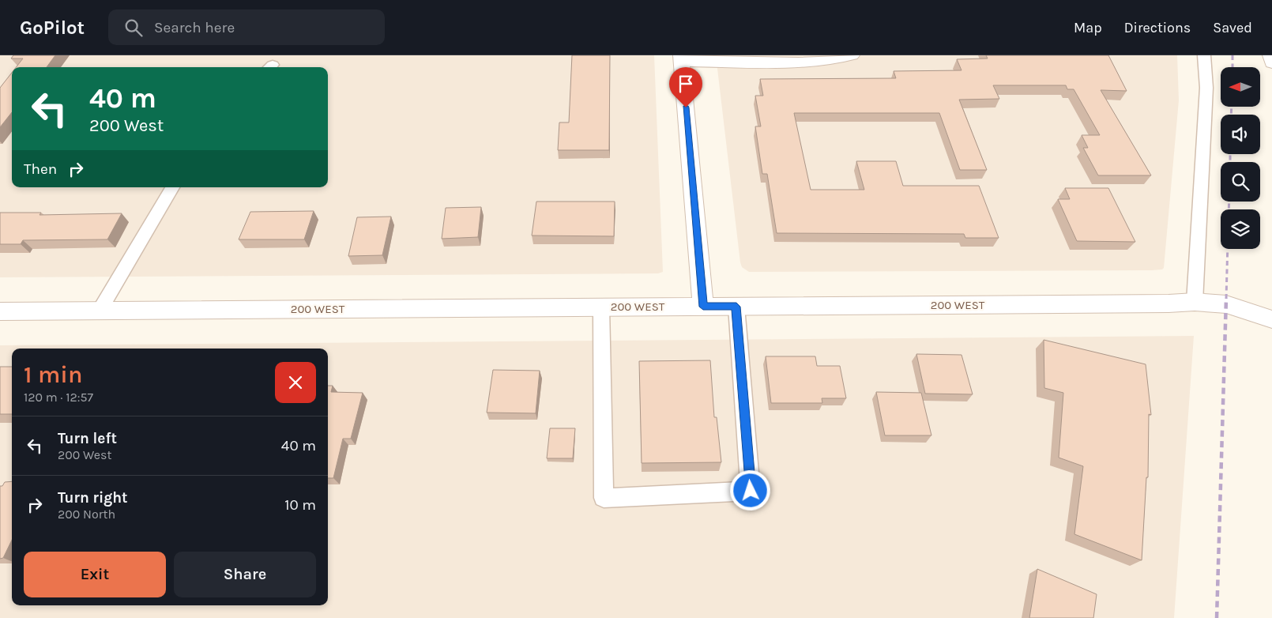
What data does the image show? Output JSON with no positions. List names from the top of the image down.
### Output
{
  "streets": {
    "street": ["200 WEST"]
  },
  "north": "left",
  "page": {
    "header": "GoPilot",
    "search": "Search here",
    "nav": ["Map", "Directions", "Saved"],
    "turn": ["40 m", "200 West"],
    "then": "Then",
    "heading": ["1 min", "120 m · 12:57"],
    "list": [
      {
        "name": "Turn left",
        "note": "200 West",
        "value": "40 m"
      },
      {
        "name": "Turn right",
        "note": "200 North",
        "value": "10 m"
      }
    ],
    "buttons": ["Exit", "Share"]
  }
}
